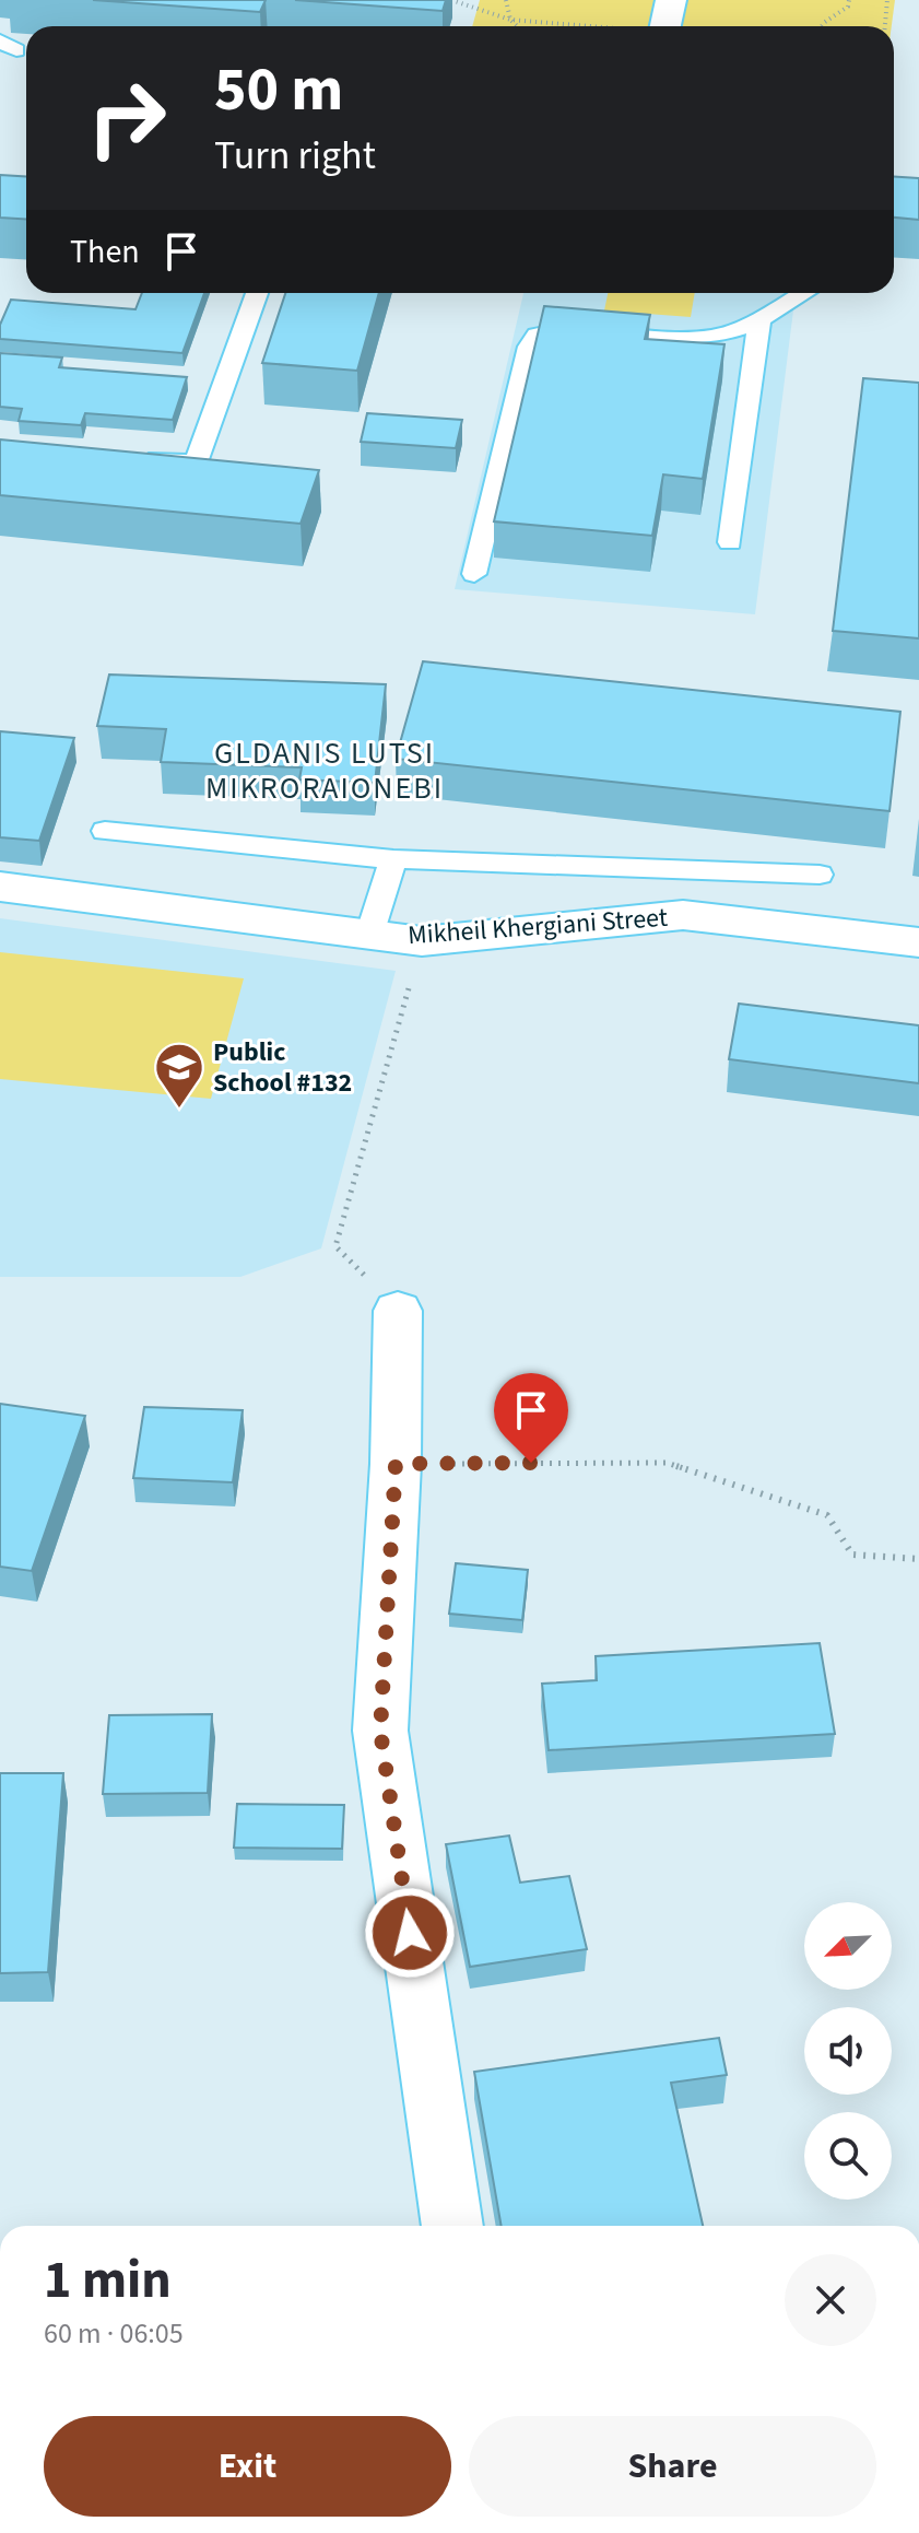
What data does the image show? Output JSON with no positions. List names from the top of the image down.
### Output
{
  "streets": {
    "street": ["Mikheil Khergiani Street"]
  },
  "districts": ["GLDANIS LUTSI MIKRORAIONEBI"],
  "places": {
    "school or university": ["Public School #132"]
  },
  "north": "bottom left",
  "page": {
    "turn": ["50 m", "Turn right"],
    "then": "Then",
    "heading": ["1 min", "60 m · 06:05"],
    "buttons": ["Exit", "Share"]
  }
}
